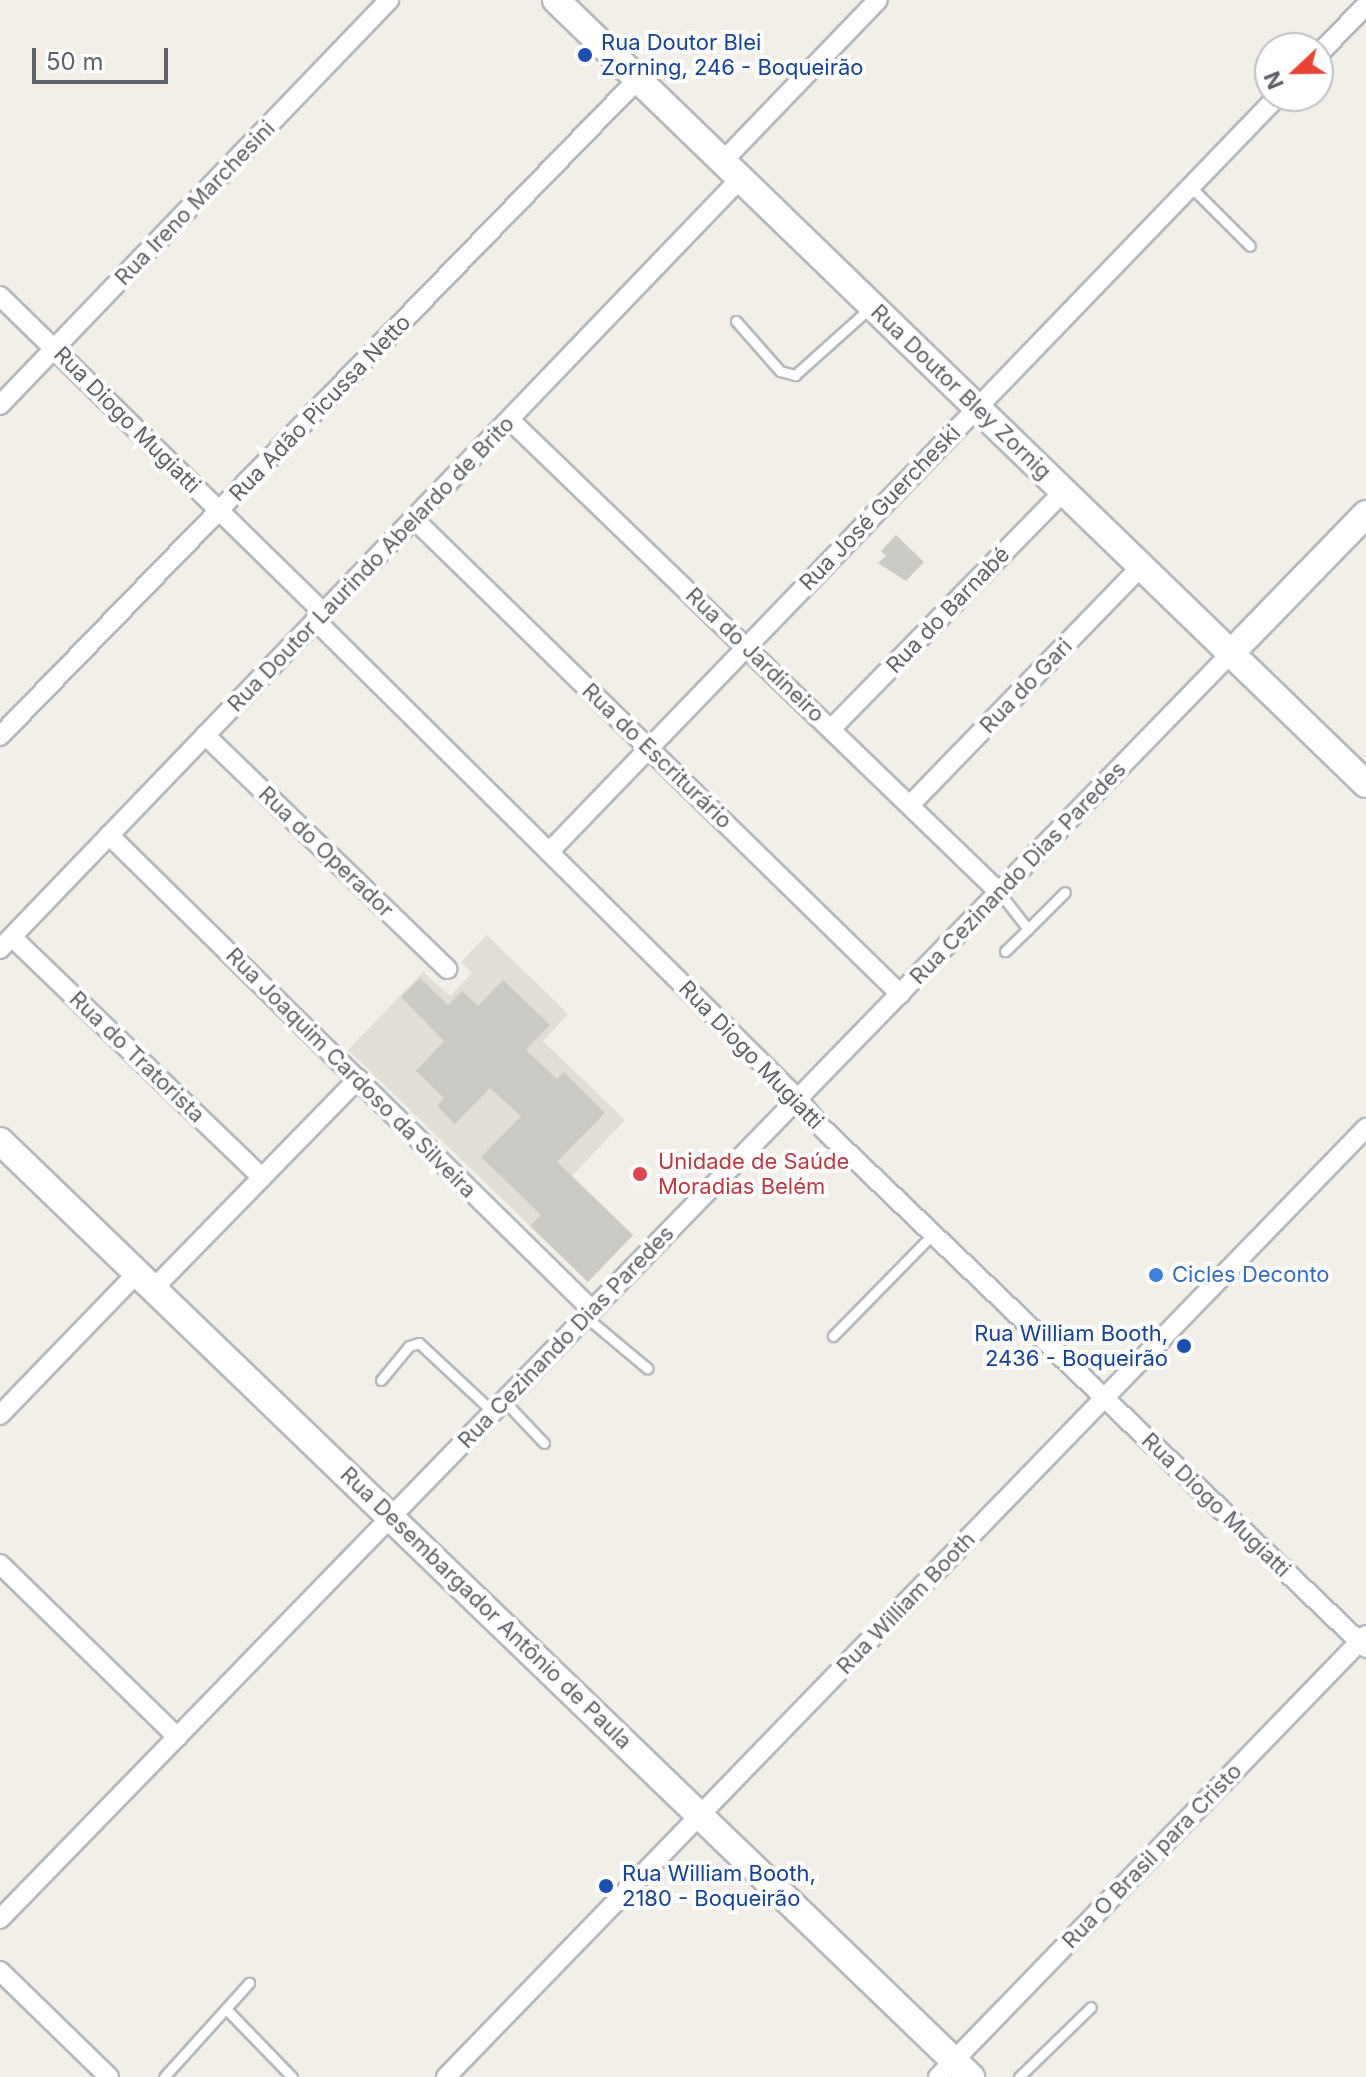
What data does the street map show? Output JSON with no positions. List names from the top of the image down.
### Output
{
  "streets": {
    "street": [
      "Rua Ireno Marchesini",
      "Rua Doutor Bley Zornig",
      "Rua Adão Picussa Netto",
      "Rua Diogo Mugiatti",
      "Rua José Guercheski",
      "Rua Doutor Laurindo Abelardo de Brito",
      "Rua do Barnabé",
      "Rua do Jardineiro",
      "Rua do Gari",
      "Rua do Escriturário",
      "Rua do Operador",
      "Rua Cezinando Dias Paredes",
      "Rua do Tratorista",
      "Rua Joaquim Cardoso da Silveira",
      "Rua William Booth",
      "Rua Desembargador Antônio de Paula",
      "Rua O Brasil para Cristo"
    ]
  },
  "crossings": [
    ["Rua Ireno Marchesini", "Rua Diogo Mugiatti"],
    ["Rua Doutor Bley Zornig", "Rua Adão Picussa Netto"],
    ["Rua Doutor Bley Zornig", "Rua José Guercheski"],
    ["Rua Doutor Bley Zornig", "Rua Doutor Laurindo Abelardo de Brito"],
    ["Rua Doutor Bley Zornig", "Rua do Barnabé"],
    ["Rua Doutor Bley Zornig", "Rua do Gari"],
    ["Rua Doutor Bley Zornig", "Rua Cezinando Dias Paredes"],
    ["Rua Adão Picussa Netto", "Rua Diogo Mugiatti"],
    ["Rua Diogo Mugiatti", "Rua José Guercheski"],
    ["Rua Diogo Mugiatti", "Rua Doutor Laurindo Abelardo de Brito"],
    ["Rua Diogo Mugiatti", "Rua Cezinando Dias Paredes"],
    ["Rua Diogo Mugiatti", "Rua William Booth"],
    ["Rua Diogo Mugiatti", "Rua O Brasil para Cristo"],
    ["Rua José Guercheski", "Rua do Jardineiro"],
    ["Rua José Guercheski", "Rua do Escriturário"],
    ["Rua Doutor Laurindo Abelardo de Brito", "Rua do Jardineiro"],
    ["Rua Doutor Laurindo Abelardo de Brito", "Rua do Escriturário"],
    ["Rua Doutor Laurindo Abelardo de Brito", "Rua do Operador"],
    ["Rua Doutor Laurindo Abelardo de Brito", "Rua do Tratorista"],
    ["Rua Doutor Laurindo Abelardo de Brito", "Rua Joaquim Cardoso da Silveira"],
    ["Rua do Barnabé", "Rua do Jardineiro"],
    ["Rua do Jardineiro", "Rua do Gari"],
    ["Rua do Jardineiro", "Rua Cezinando Dias Paredes"],
    ["Rua do Escriturário", "Rua Cezinando Dias Paredes"],
    ["Rua Cezinando Dias Paredes", "Rua Joaquim Cardoso da Silveira"],
    ["Rua Cezinando Dias Paredes", "Rua Desembargador Antônio de Paula"],
    ["Rua William Booth", "Rua Desembargador Antônio de Paula"],
    ["Rua Desembargador Antônio de Paula", "Rua O Brasil para Cristo"]
  ],
  "places": [
    "Rua Doutor Blei Zorning, 246 - Boqueirão",
    "Unidade de Saúde Moradias Belém",
    "Cicles Deconto",
    "Rua William Booth, 2436 - Boqueirão",
    "Rua William Booth, 2180 - Boqueirão"
  ],
  "scale_bar": "50 m",
  "north": "left"
}
